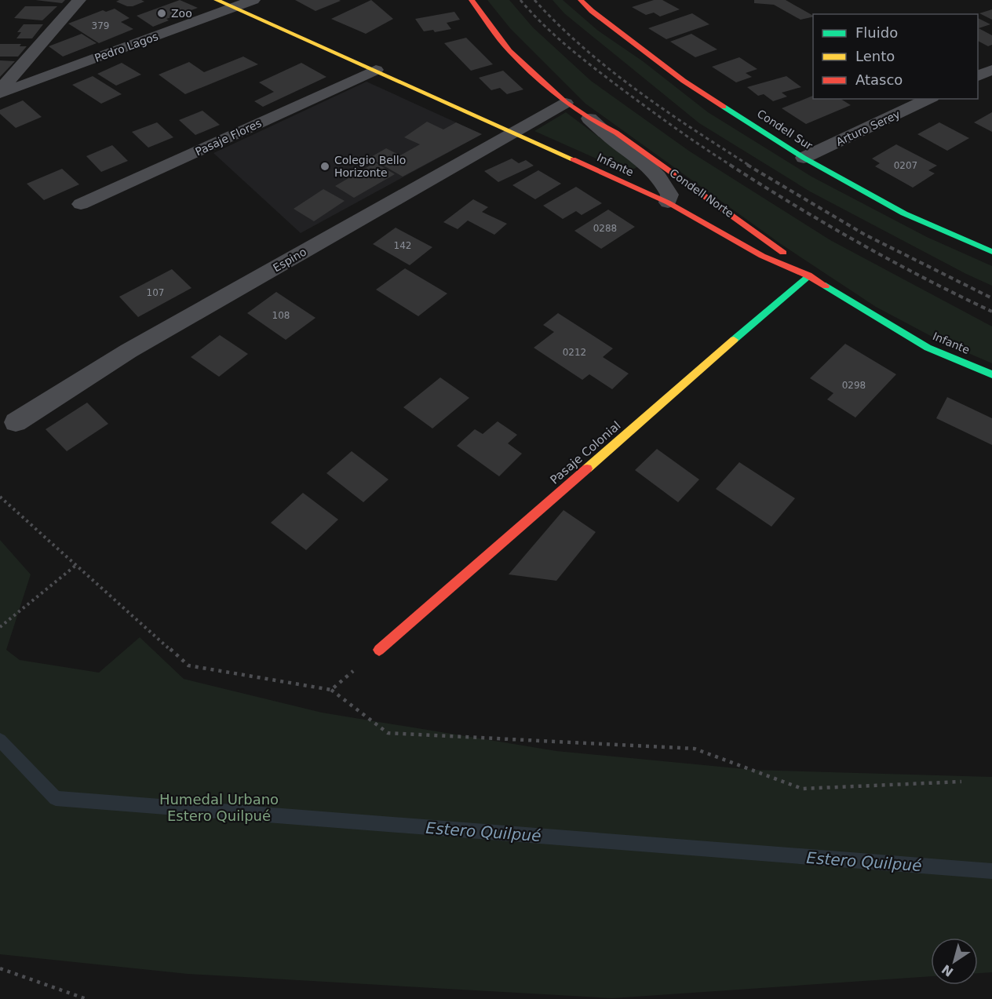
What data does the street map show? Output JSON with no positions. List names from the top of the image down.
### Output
{
  "streets": {
    "street": [
      "Pedro Lagos",
      "Arturo Serey",
      "Condell Sur",
      "Pasaje Flores",
      "Infante",
      "Condell Norte",
      "Espino",
      "Pasaje Colonial"
    ]
  },
  "crossings": [
    ["Pedro Lagos", "Infante"],
    ["Arturo Serey", "Condell Sur"],
    ["Pasaje Flores", "Infante"],
    ["Infante", "Condell Norte"],
    ["Infante", "Espino"],
    ["Infante", "Pasaje Colonial"],
    ["Condell Norte", "Espino"],
    ["Condell Norte", "Pasaje Colonial"]
  ],
  "water": ["Estero Quilpué"],
  "parks": ["Humedal Urbano Estero Quilpué"],
  "places": ["Zoo", "Colegio Bello Horizonte"],
  "house_numbers": [
    "379",
    "0207",
    "0288",
    "142",
    "107",
    "108",
    "0212",
    "0298"
  ],
  "legend": ["Fluido", "Lento", "Atasco"],
  "north": "bottom left"
}
